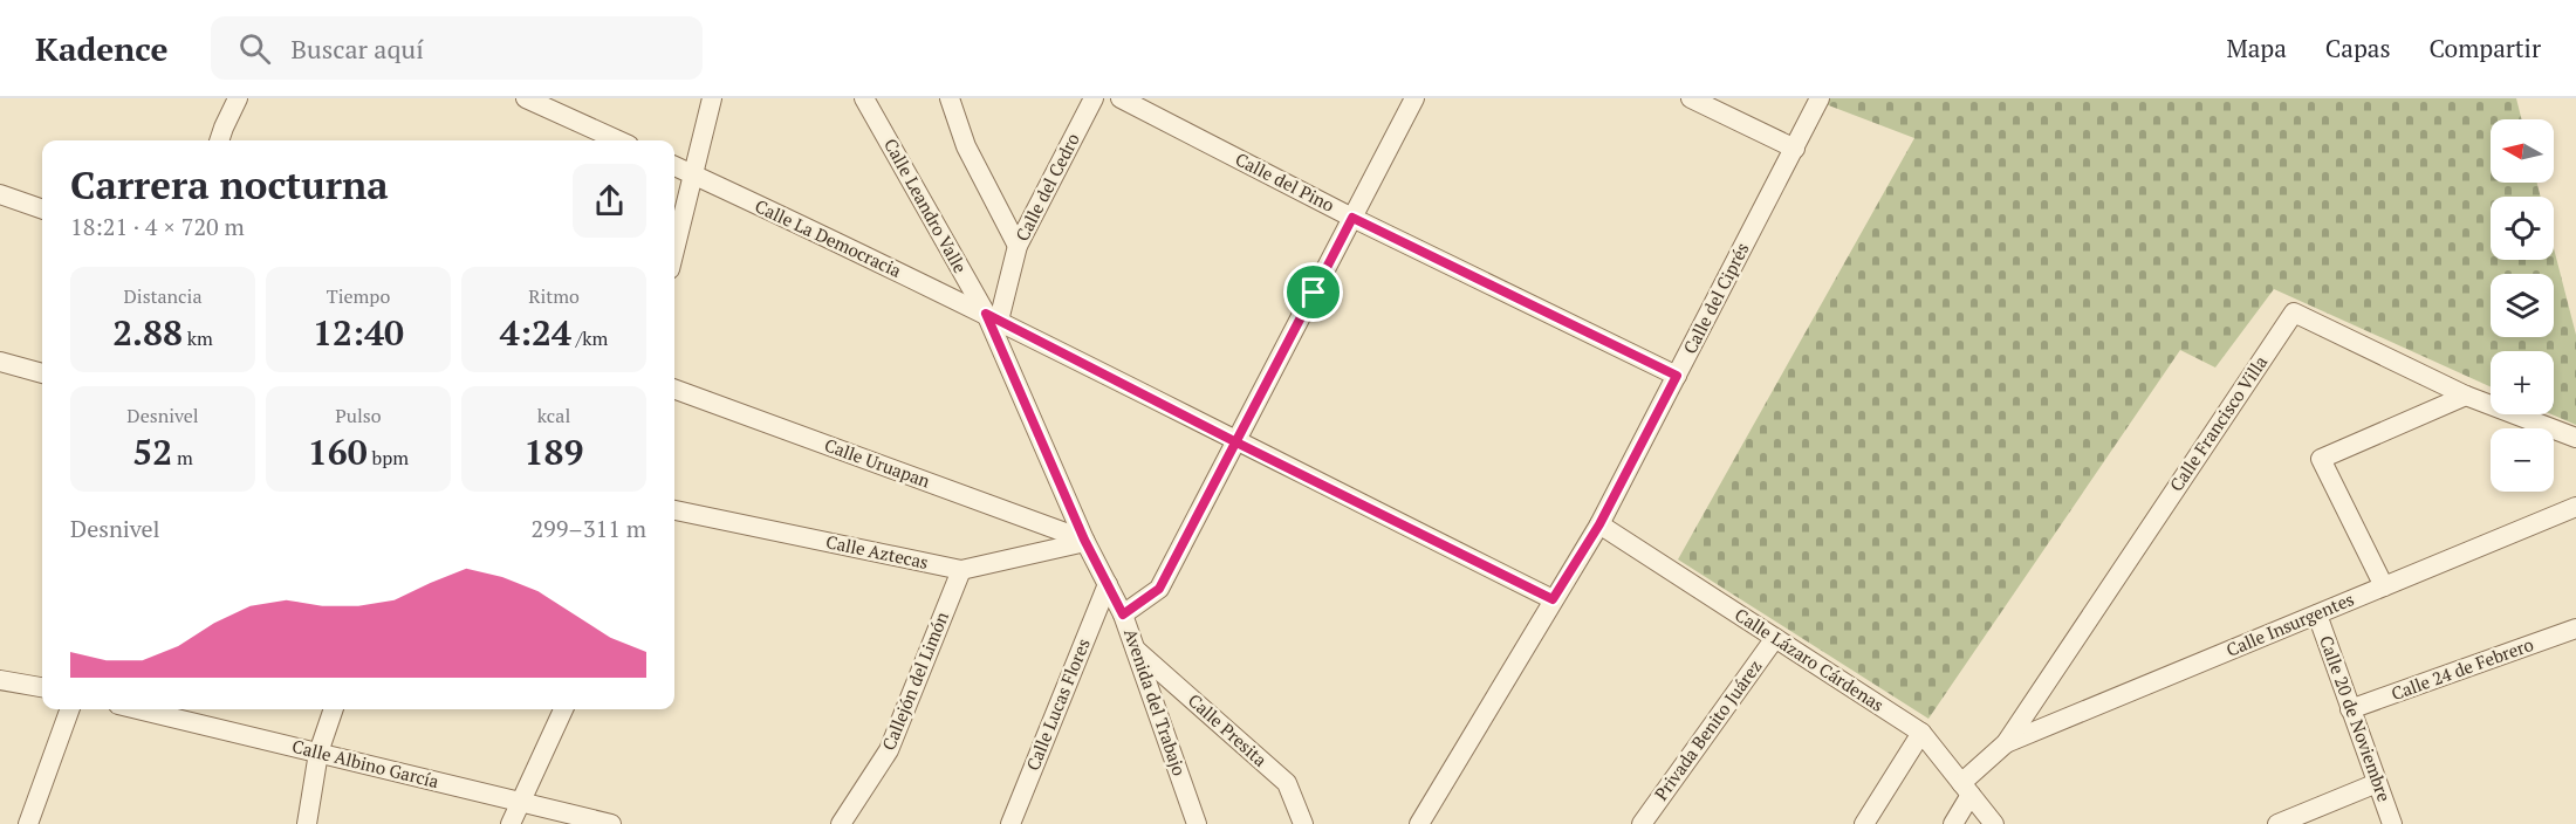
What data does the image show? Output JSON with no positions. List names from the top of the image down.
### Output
{
  "streets": {
    "street": [
      "Calle del Pino",
      "Calle del Cedro",
      "Calle Leandro Valle",
      "Calle La Democracia",
      "Calle del Ciprés",
      "Calle Francisco Villa",
      "Calle Uruapan",
      "Calle Aztecas",
      "Calle Insurgentes",
      "Calle Lázaro Cárdenas",
      "Calle 24 de Febrero",
      "Callejón del Limón",
      "Avenida del Trabajo",
      "Calle Lucas Flores",
      "Calle 20 de Noviembre",
      "Calle Presita",
      "Privada Benito Juárez",
      "Calle Albino García"
    ]
  },
  "crossings": [
    ["Calle del Pino", "Calle del Ciprés"],
    ["Calle del Cedro", "Calle Leandro Valle"],
    ["Calle del Cedro", "Calle La Democracia"],
    ["Calle del Cedro", "Avenida del Trabajo"],
    ["Calle Leandro Valle", "Calle La Democracia"],
    ["Calle Leandro Valle", "Avenida del Trabajo"],
    ["Calle La Democracia", "Calle del Ciprés"],
    ["Calle La Democracia", "Avenida del Trabajo"],
    ["Calle del Ciprés", "Calle Lázaro Cárdenas"],
    ["Calle Francisco Villa", "Calle Insurgentes"],
    ["Calle Francisco Villa", "Calle Lázaro Cárdenas"],
    ["Calle Uruapan", "Calle Aztecas"],
    ["Calle Uruapan", "Avenida del Trabajo"],
    ["Calle Aztecas", "Callejón del Limón"],
    ["Calle Aztecas", "Avenida del Trabajo"],
    ["Calle Insurgentes", "Calle 20 de Noviembre"],
    ["Calle Lázaro Cárdenas", "Privada Benito Juárez"],
    ["Calle 24 de Febrero", "Calle 20 de Noviembre"],
    ["Avenida del Trabajo", "Calle Lucas Flores"],
    ["Avenida del Trabajo", "Calle Presita"]
  ],
  "north": "left",
  "page": {
    "header": "Kadence",
    "search": "Buscar aquí",
    "nav": ["Mapa", "Capas", "Compartir"],
    "map_buttons": ["+", "−"],
    "heading": ["Carrera nocturna", "18:21 · 4 × 720 m"],
    "stats": [
      ["Distancia", "2.88 km"],
      ["Tiempo", "12:40"],
      ["Ritmo", "4:24 /km"],
      ["Desnivel", "52 m"],
      ["Pulso", "160 bpm"],
      ["kcal", "189"]
    ],
    "chart": ["Desnivel", "299–311 m"]
  }
}
